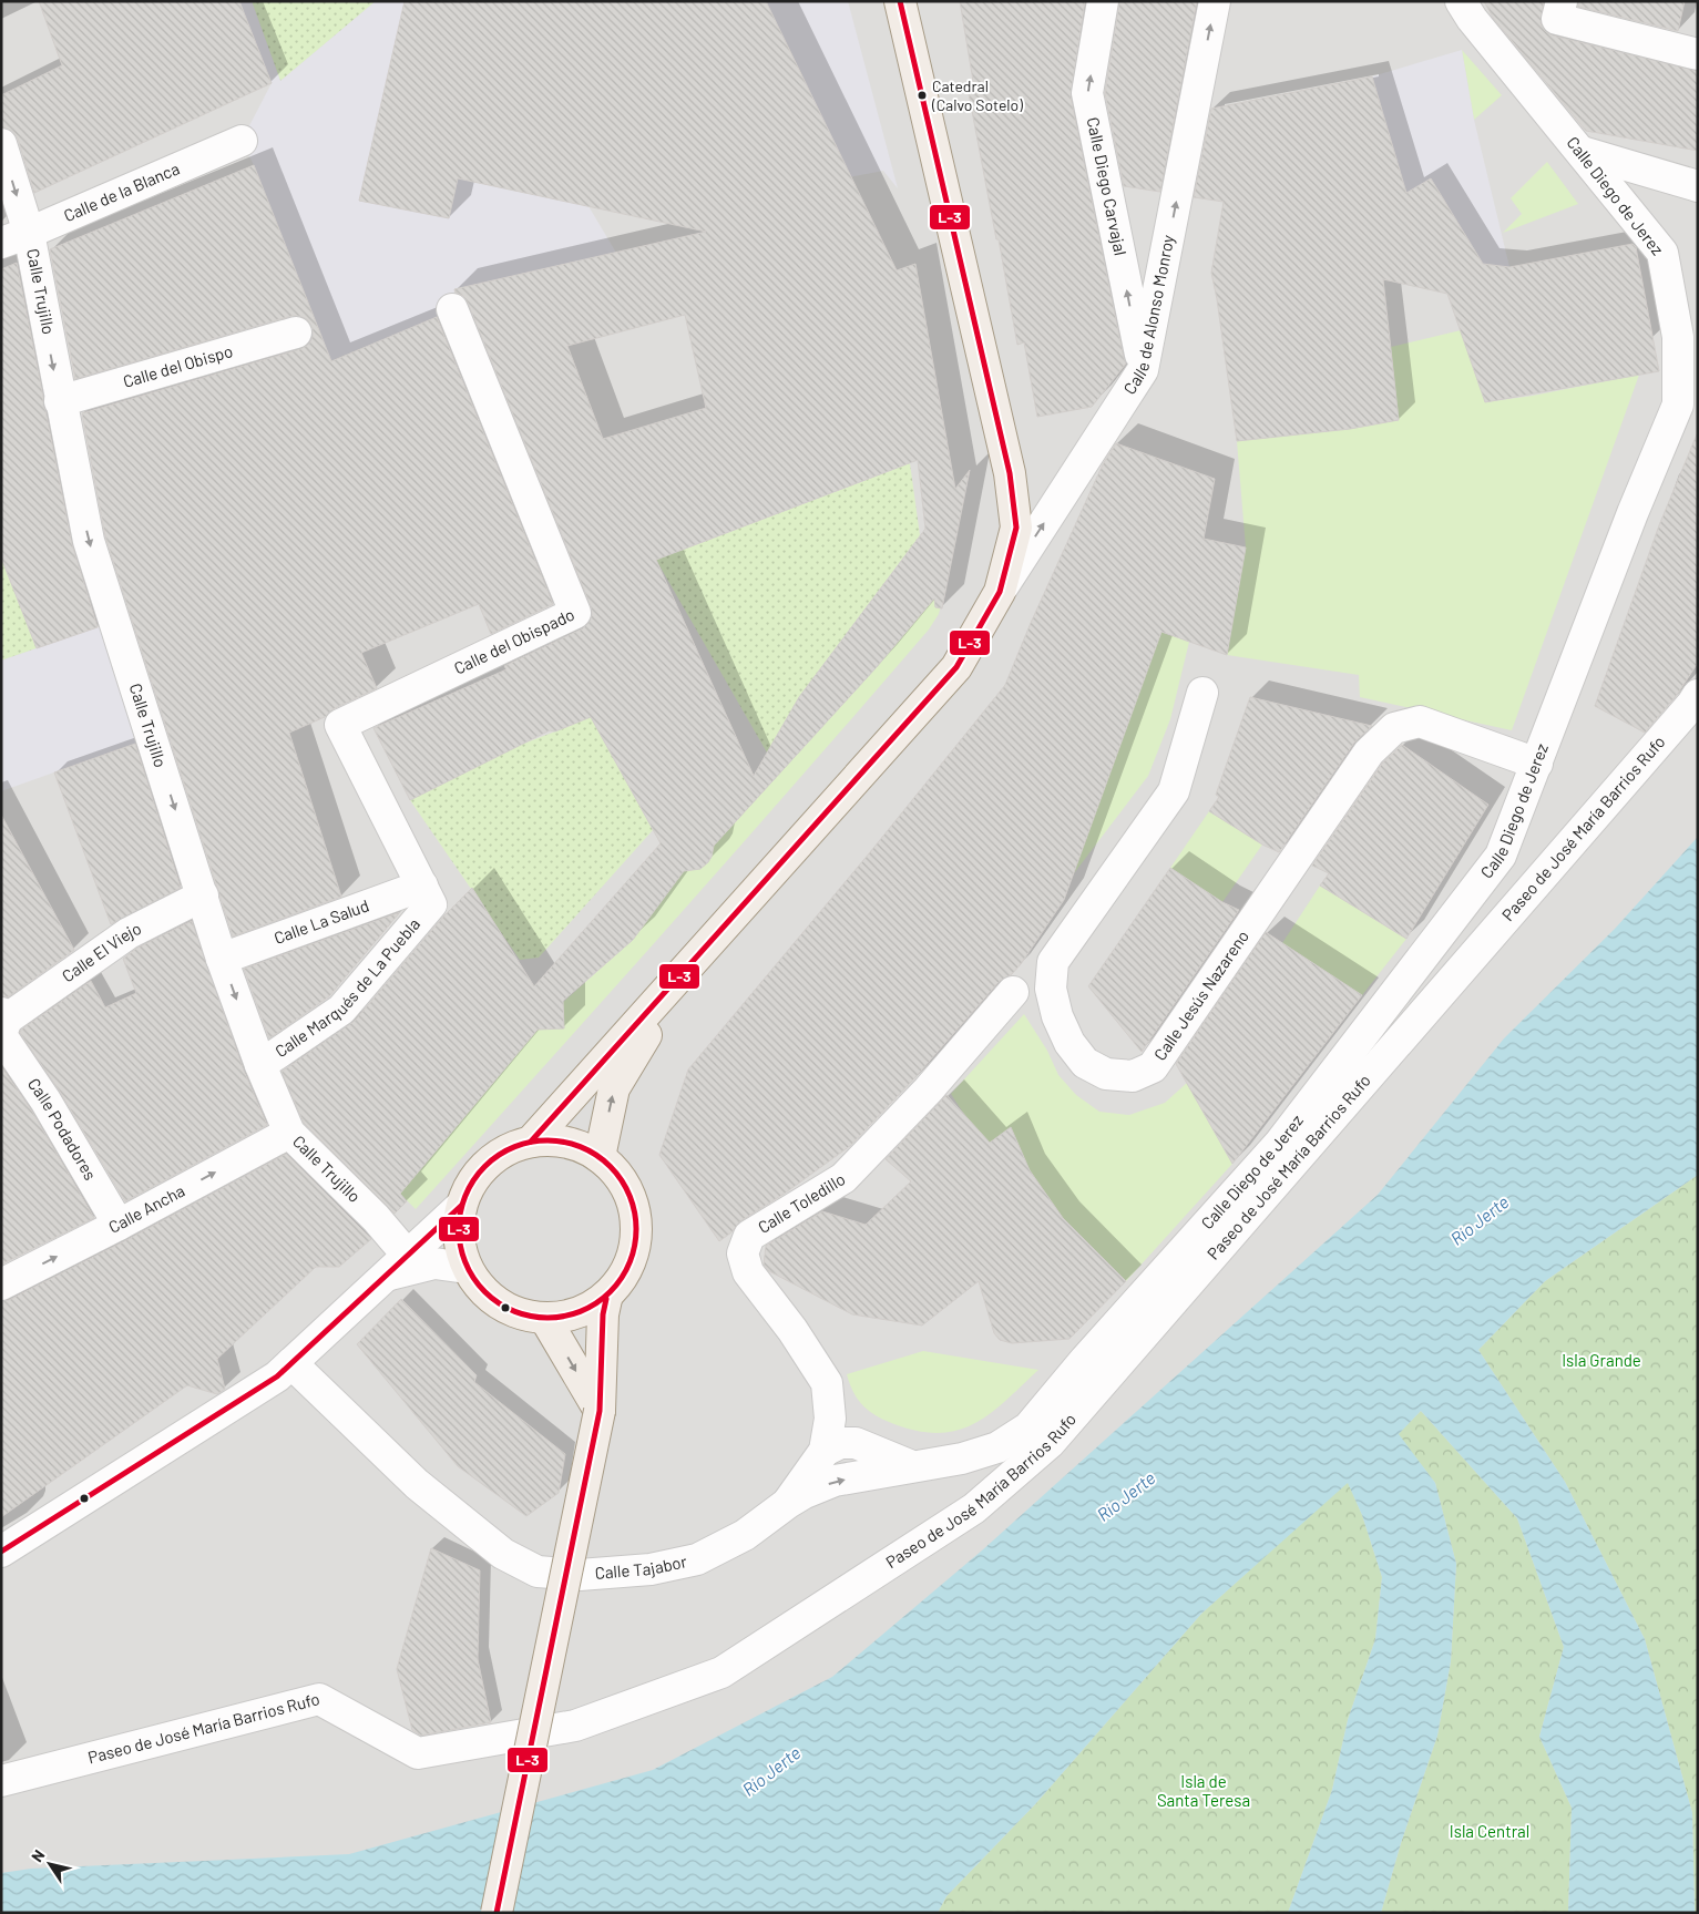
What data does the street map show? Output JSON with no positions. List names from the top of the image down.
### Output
{
  "streets": {
    "street": [
      "Calle Diego Carvajal",
      "Calle de la Blanca",
      "Calle Diego de Jerez",
      "Calle Trujillo",
      "Calle de Alonso Monroy",
      "Calle del Obispo",
      "Calle del Obispado",
      "Paseo de José María Barrios Rufo",
      "Calle La Salud",
      "Calle El Viejo",
      "Calle Marqués de La Puebla",
      "Calle Jesús Nazareno",
      "Calle Podadores",
      "Calle Toledillo",
      "Calle Ancha",
      "Calle Tajabor"
    ]
  },
  "crossings": [
    ["Calle Diego Carvajal", "Calle de Alonso Monroy"],
    ["Calle de la Blanca", "Calle Trujillo"],
    ["Calle Diego de Jerez", "Calle Jesús Nazareno"],
    ["Calle Diego de Jerez", "Calle Tajabor"],
    ["Calle Trujillo", "Calle del Obispo"],
    ["Calle Trujillo", "Calle La Salud"],
    ["Calle Trujillo", "Calle El Viejo"],
    ["Calle Trujillo", "Calle Marqués de La Puebla"],
    ["Calle Trujillo", "Calle Ancha"],
    ["Calle del Obispado", "Calle La Salud"],
    ["Calle del Obispado", "Calle Marqués de La Puebla"],
    ["Calle La Salud", "Calle Marqués de La Puebla"],
    ["Calle El Viejo", "Calle Podadores"],
    ["Calle Podadores", "Calle Ancha"],
    ["Calle Toledillo", "Calle Tajabor"]
  ],
  "one_way": ["Calle Diego Carvajal", "Calle Trujillo", "Calle de Alonso Monroy"],
  "water": ["Río Jerte"],
  "parks": ["Isla Grande", "Isla de Santa Teresa", "Isla Central"],
  "places": ["Catedral (Calvo Sotelo)"],
  "lines": ["transit line L-3"],
  "north": "top left"
}
